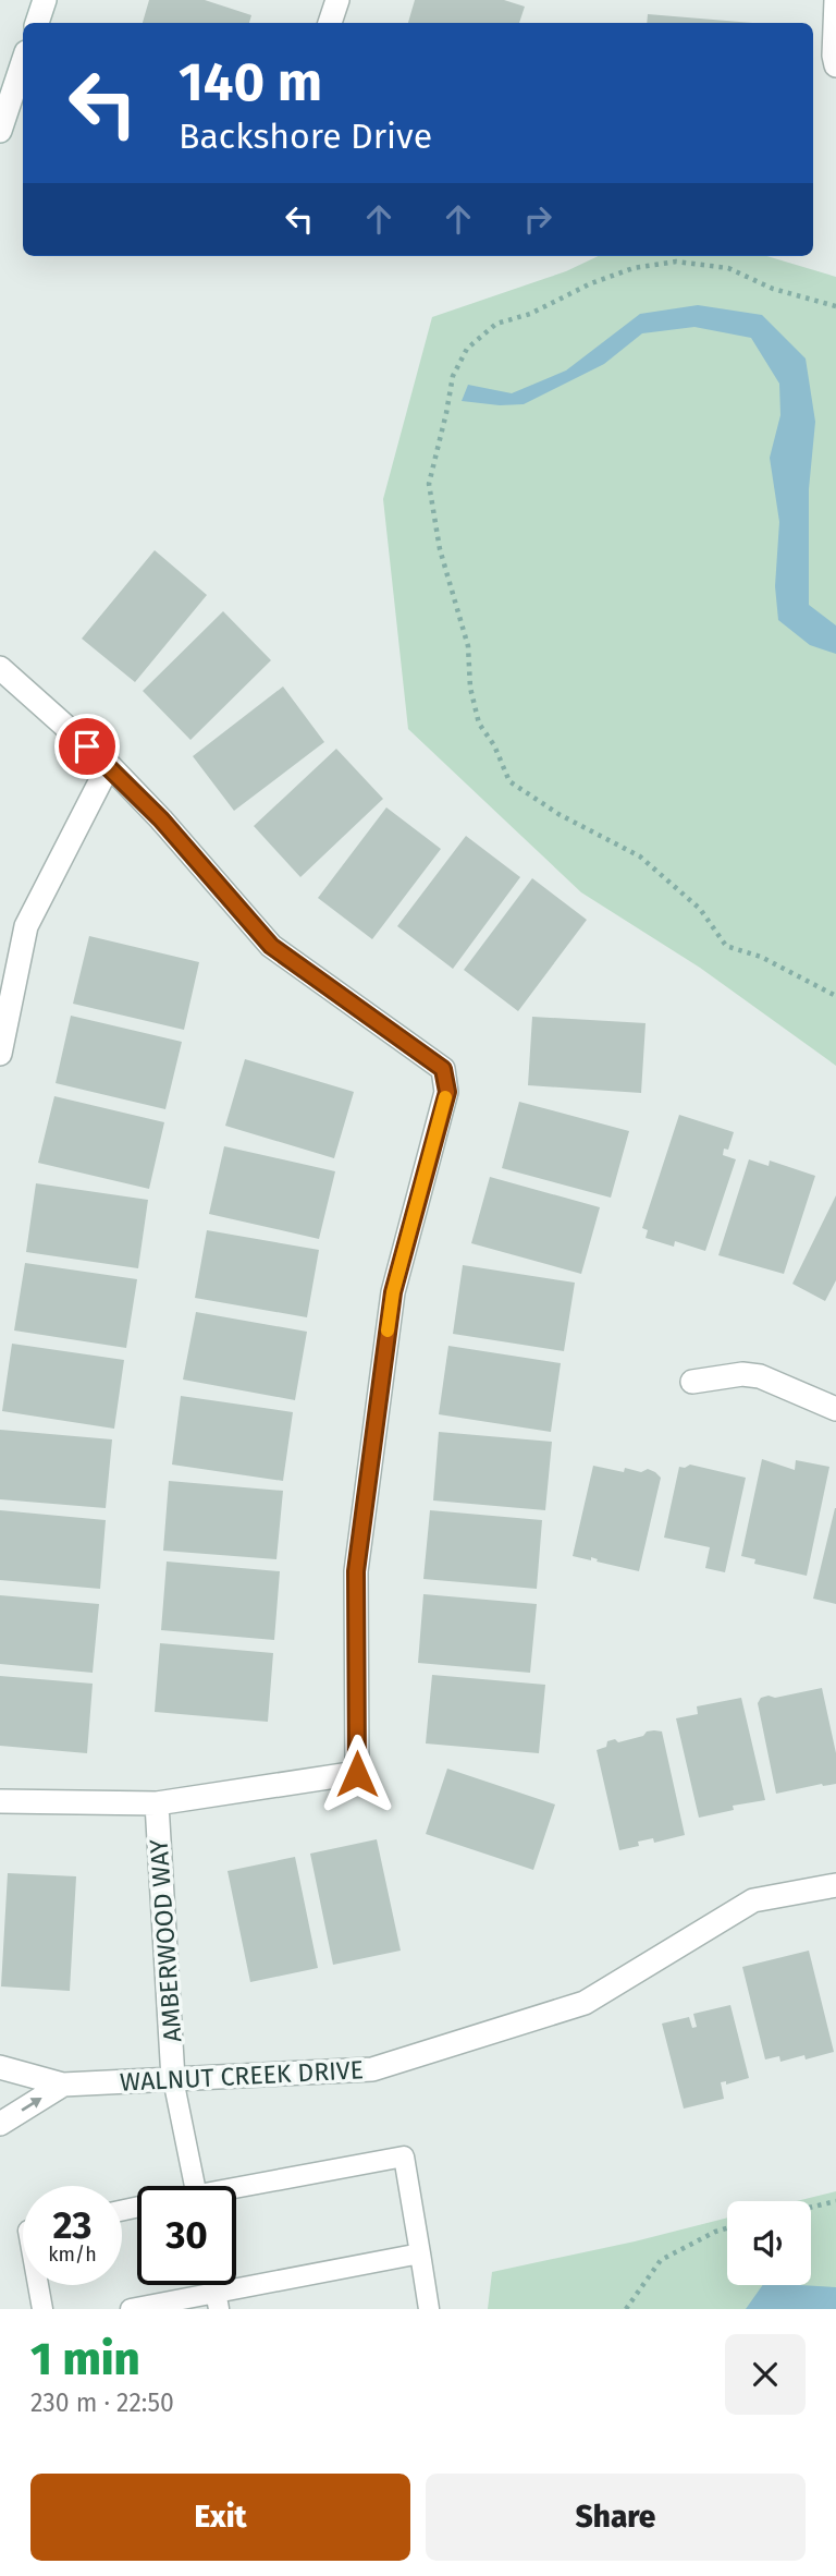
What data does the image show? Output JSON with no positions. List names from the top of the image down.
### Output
{
  "streets": {
    "street": ["AMBERWOOD WAY", "WALNUT CREEK DRIVE"]
  },
  "crossings": [
    ["AMBERWOOD WAY", "WALNUT CREEK DRIVE"]
  ],
  "page": {
    "turn": ["140 m", "Backshore Drive"],
    "speed": "23 km/h",
    "limit": "30",
    "heading": ["1 min", "230 m · 22:50"],
    "buttons": ["Exit", "Share"]
  }
}
